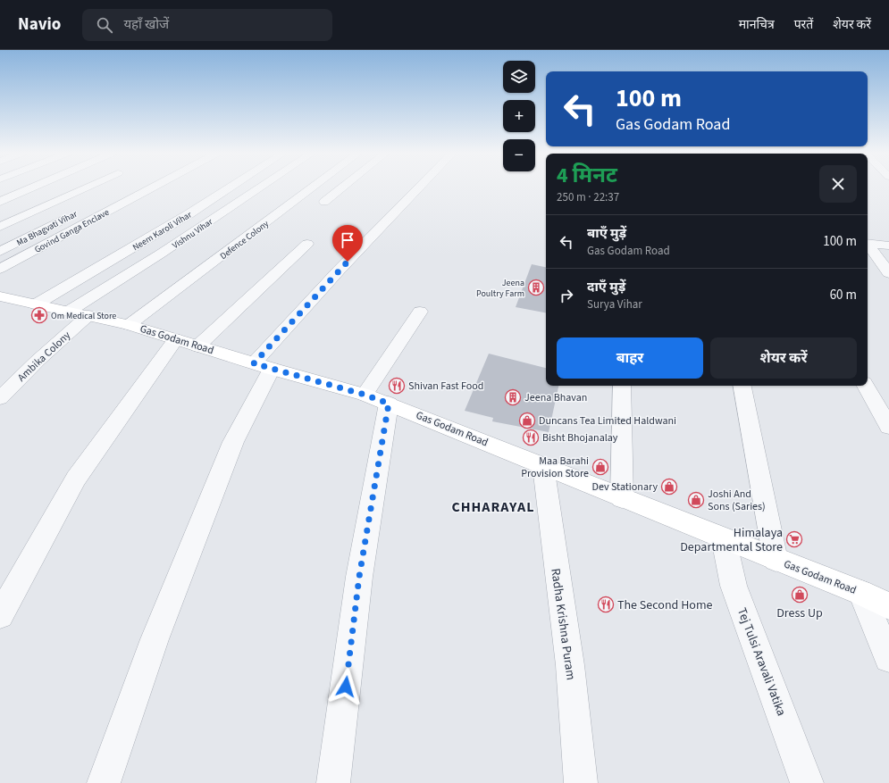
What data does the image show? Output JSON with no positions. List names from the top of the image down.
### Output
{
  "streets": {
    "main road": ["Gas Godam Road"],
    "street": [
      "Ma Bhagvati Vihar",
      "Govind Ganga Enclave",
      "Neem Karoli Vihar",
      "Vishnu Vihar",
      "Defence Colony",
      "Ambika Colony",
      "Radha Krishna Puram",
      "Tej Tulsi Aravali Vatika"
    ]
  },
  "crossings": [
    ["Neem Karoli Vihar", "Gas Godam Road"],
    ["Vishnu Vihar", "Gas Godam Road"],
    ["Vishnu Vihar", "Ambika Colony"],
    ["Defence Colony", "Gas Godam Road"],
    ["Gas Godam Road", "Ambika Colony"],
    ["Gas Godam Road", "Radha Krishna Puram"],
    ["Gas Godam Road", "Tej Tulsi Aravali Vatika"]
  ],
  "districts": ["CHHARAYAL"],
  "places": {
    "building": ["Jeena Poultry Farm", "Jeena Bhavan"],
    "pharmacy": ["Om Medical Store"],
    "restaurant": ["Shivan Fast Food", "Bisht Bhojanalay", "The Second Home"],
    "shop": [
      "Duncans Tea Limited Haldwani",
      "Maa Barahi Provision Store",
      "Dev Stationary",
      "Joshi And Sons (Saries)",
      "Dress Up"
    ],
    "supermarket": ["Himalaya Departmental Store"]
  },
  "page": {
    "header": "Navio",
    "search": "यहाँ खोजें",
    "nav": ["मानचित्र", "परतें", "शेयर करें"],
    "map_buttons": ["+", "−"],
    "turn": ["100 m", "Gas Godam Road"],
    "heading": ["4 मिनट", "250 m · 22:37"],
    "list": [
      {
        "name": "बाएँ मुड़ें",
        "note": "Gas Godam Road",
        "value": "100 m"
      },
      {
        "name": "दाएँ मुड़ें",
        "note": "Surya Vihar",
        "value": "60 m"
      }
    ],
    "buttons": ["बाहर", "शेयर करें"]
  }
}
